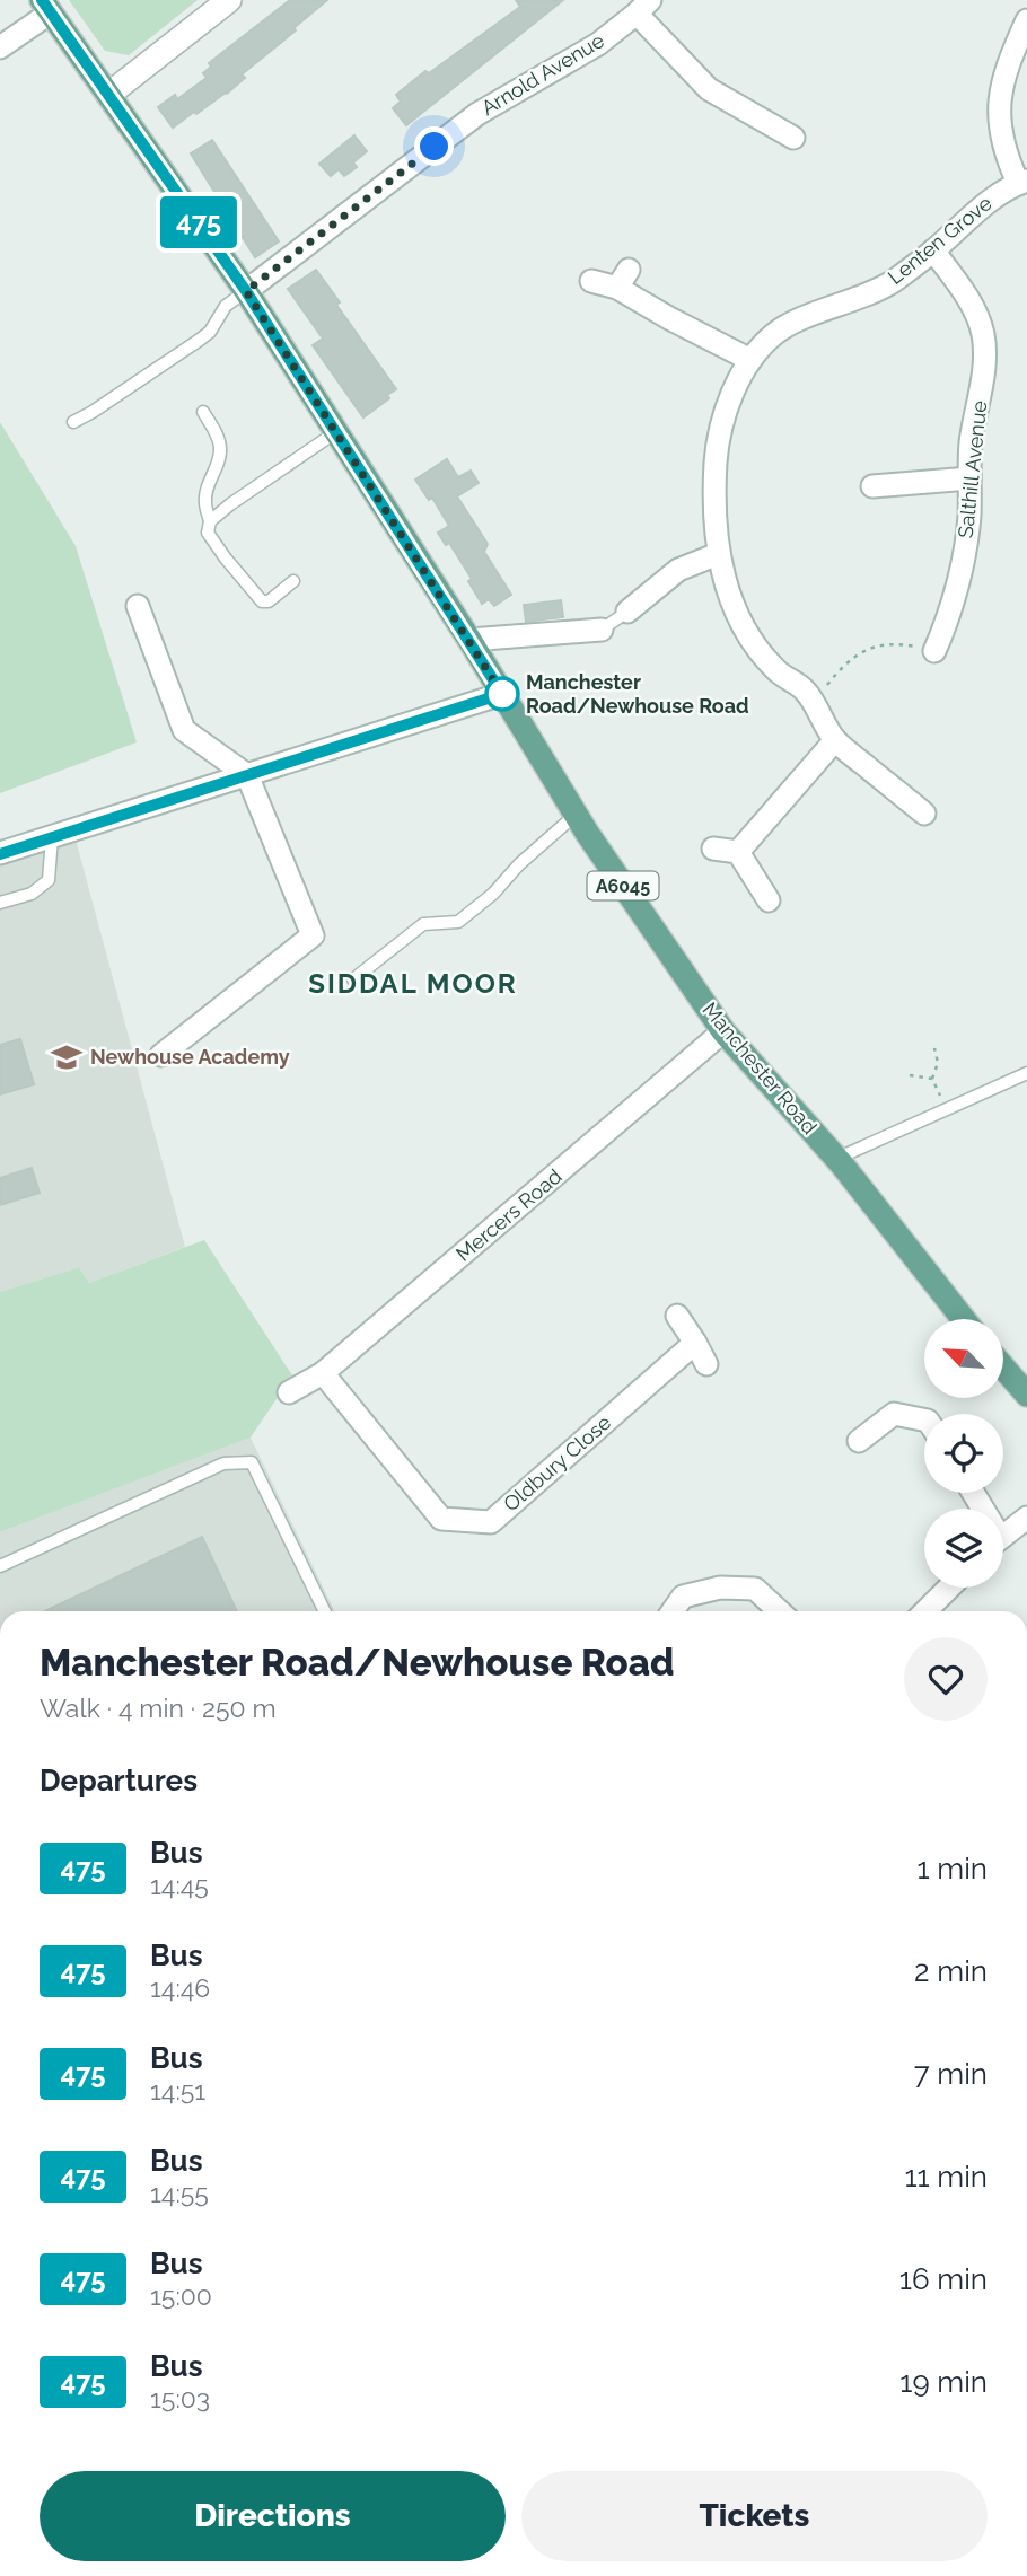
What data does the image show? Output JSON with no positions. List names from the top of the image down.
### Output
{
  "streets": {
    "main road": ["A6045", "Manchester Road"],
    "street": [
      "Arnold Avenue",
      "Lenten Grove",
      "Salthill Avenue",
      "Mercers Road",
      "Oldbury Close"
    ]
  },
  "crossings": [
    ["Arnold Avenue", "Manchester Road"],
    ["Lenten Grove", "Salthill Avenue"],
    ["Manchester Road", "Mercers Road"],
    ["Mercers Road", "Oldbury Close"]
  ],
  "districts": ["SIDDAL MOOR"],
  "places": {
    "other": ["Manchester Road/Newhouse Road"],
    "school or university": ["Newhouse Academy"]
  },
  "lines": ["bus line 475"],
  "north": "top left",
  "page": {
    "on_map": "475",
    "heading": [
      ["Manchester Road/Newhouse Road", "Walk · 4 min · 250 m"],
      "Departures"
    ],
    "list": [
      {
        "mark": "475",
        "name": "Bus",
        "note": "14:45",
        "value": "1 min"
      },
      {
        "mark": "475",
        "name": "Bus",
        "note": "14:46",
        "value": "2 min"
      },
      {
        "mark": "475",
        "name": "Bus",
        "note": "14:51",
        "value": "7 min"
      },
      {
        "mark": "475",
        "name": "Bus",
        "note": "14:55",
        "value": "11 min"
      },
      {
        "mark": "475",
        "name": "Bus",
        "note": "15:00",
        "value": "16 min"
      },
      {
        "mark": "475",
        "name": "Bus",
        "note": "15:03",
        "value": "19 min"
      }
    ],
    "buttons": ["Directions", "Tickets"]
  }
}
